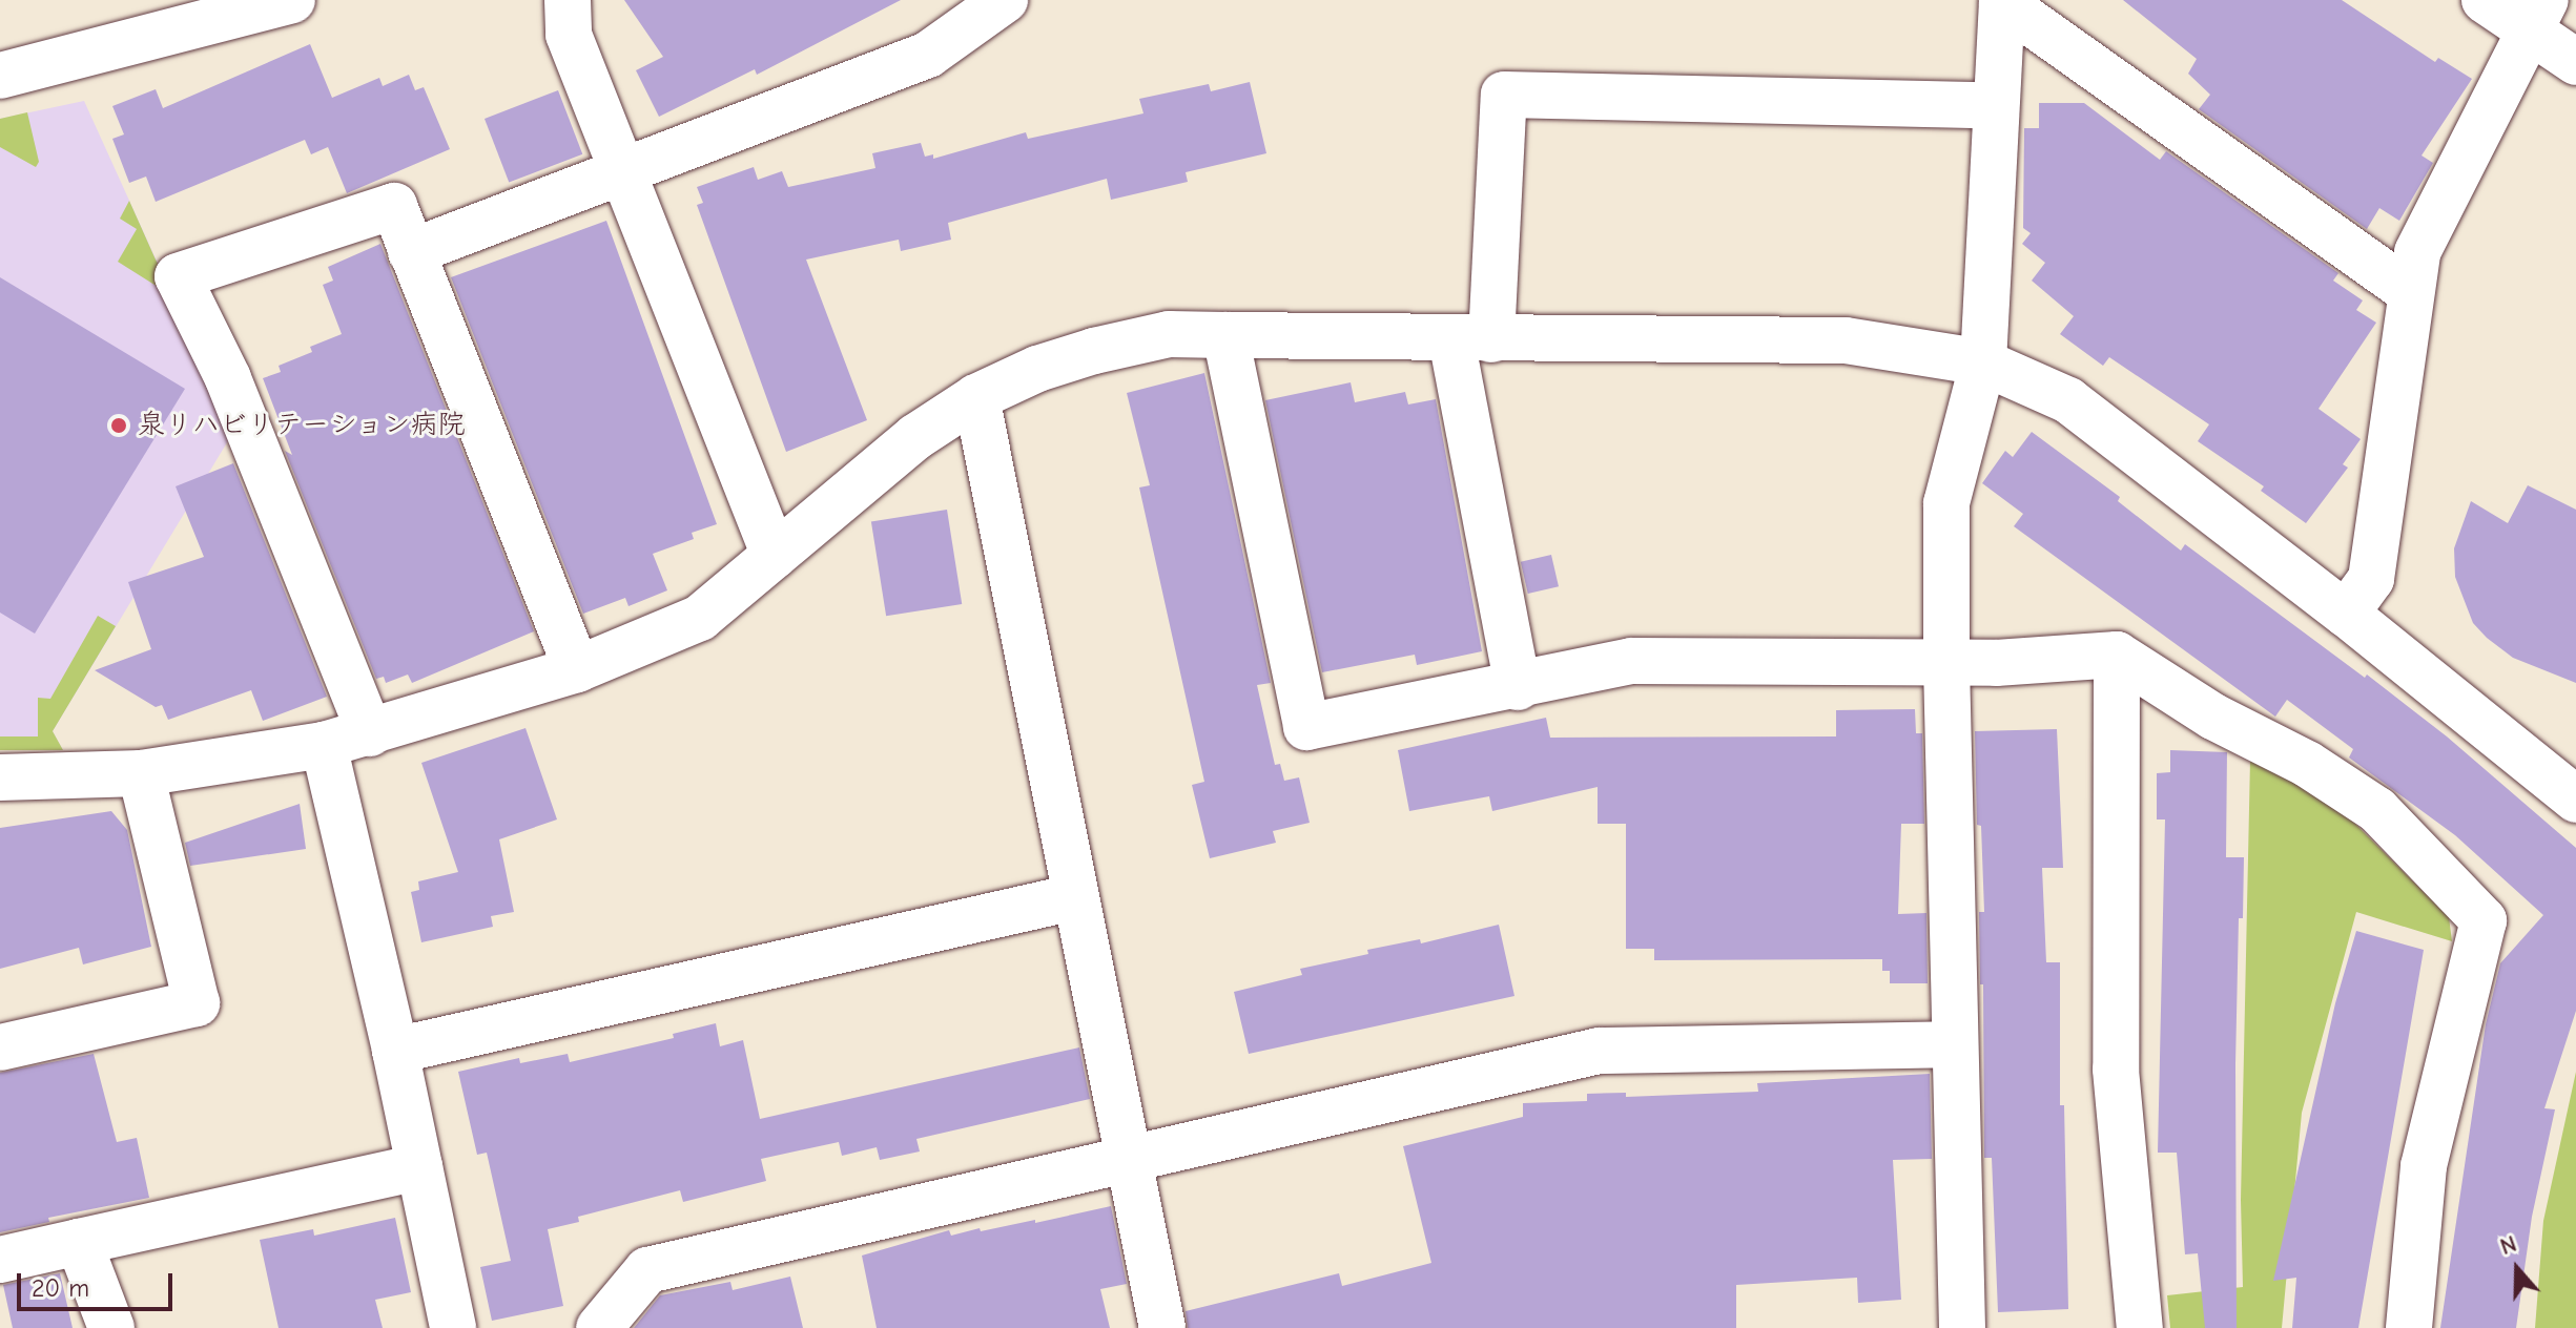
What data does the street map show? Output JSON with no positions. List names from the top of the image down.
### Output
{
  "places": ["泉リハビリテーション病院"],
  "scale_bar": "20 m",
  "north": "top"
}
